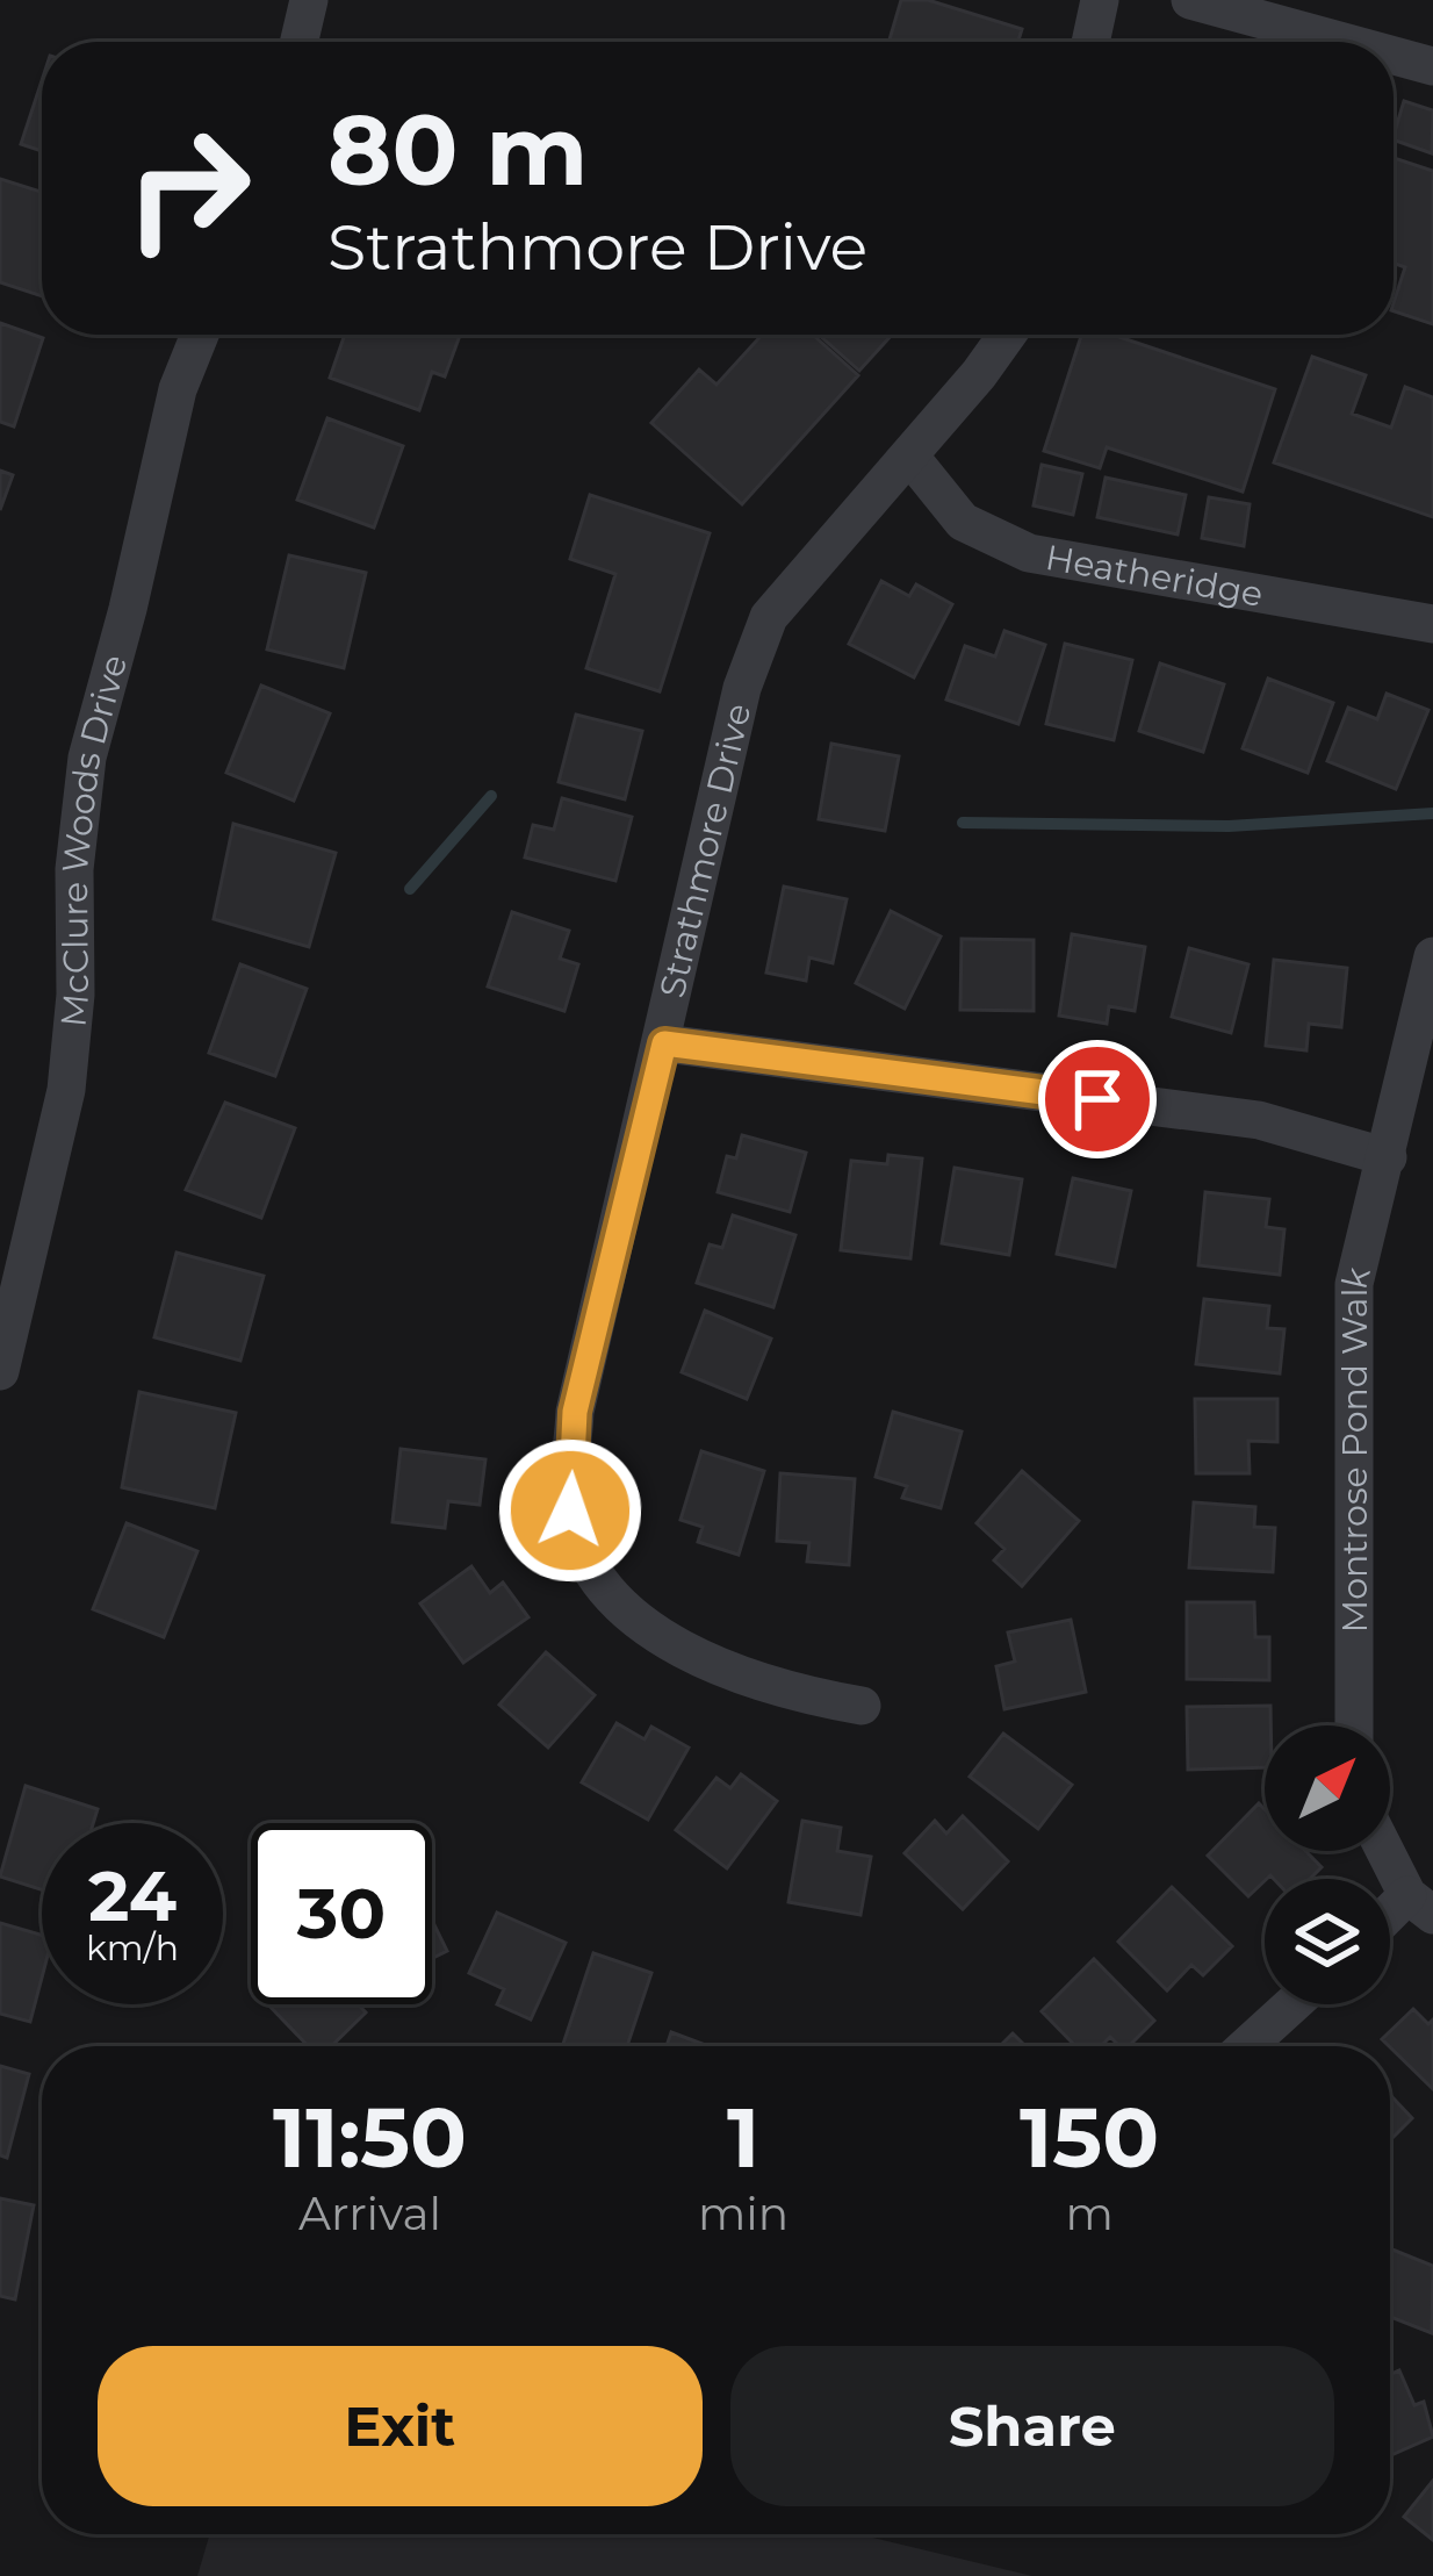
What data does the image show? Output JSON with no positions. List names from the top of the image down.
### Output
{
  "streets": {
    "street": [
      "Heatheridge",
      "McClure Woods Drive",
      "Strathmore Drive",
      "Montrose Pond Walk"
    ]
  },
  "crossings": [
    ["Heatheridge", "Strathmore Drive"],
    ["Strathmore Drive", "Montrose Pond Walk"]
  ],
  "north": "top right",
  "page": {
    "turn": ["80 m", "Strathmore Drive"],
    "speed": "24 km/h",
    "limit": "30",
    "eta": [
      "11:50",
      "Arrival",
      "1",
      "min",
      "150",
      "m"
    ],
    "buttons": ["Exit", "Share"]
  }
}
